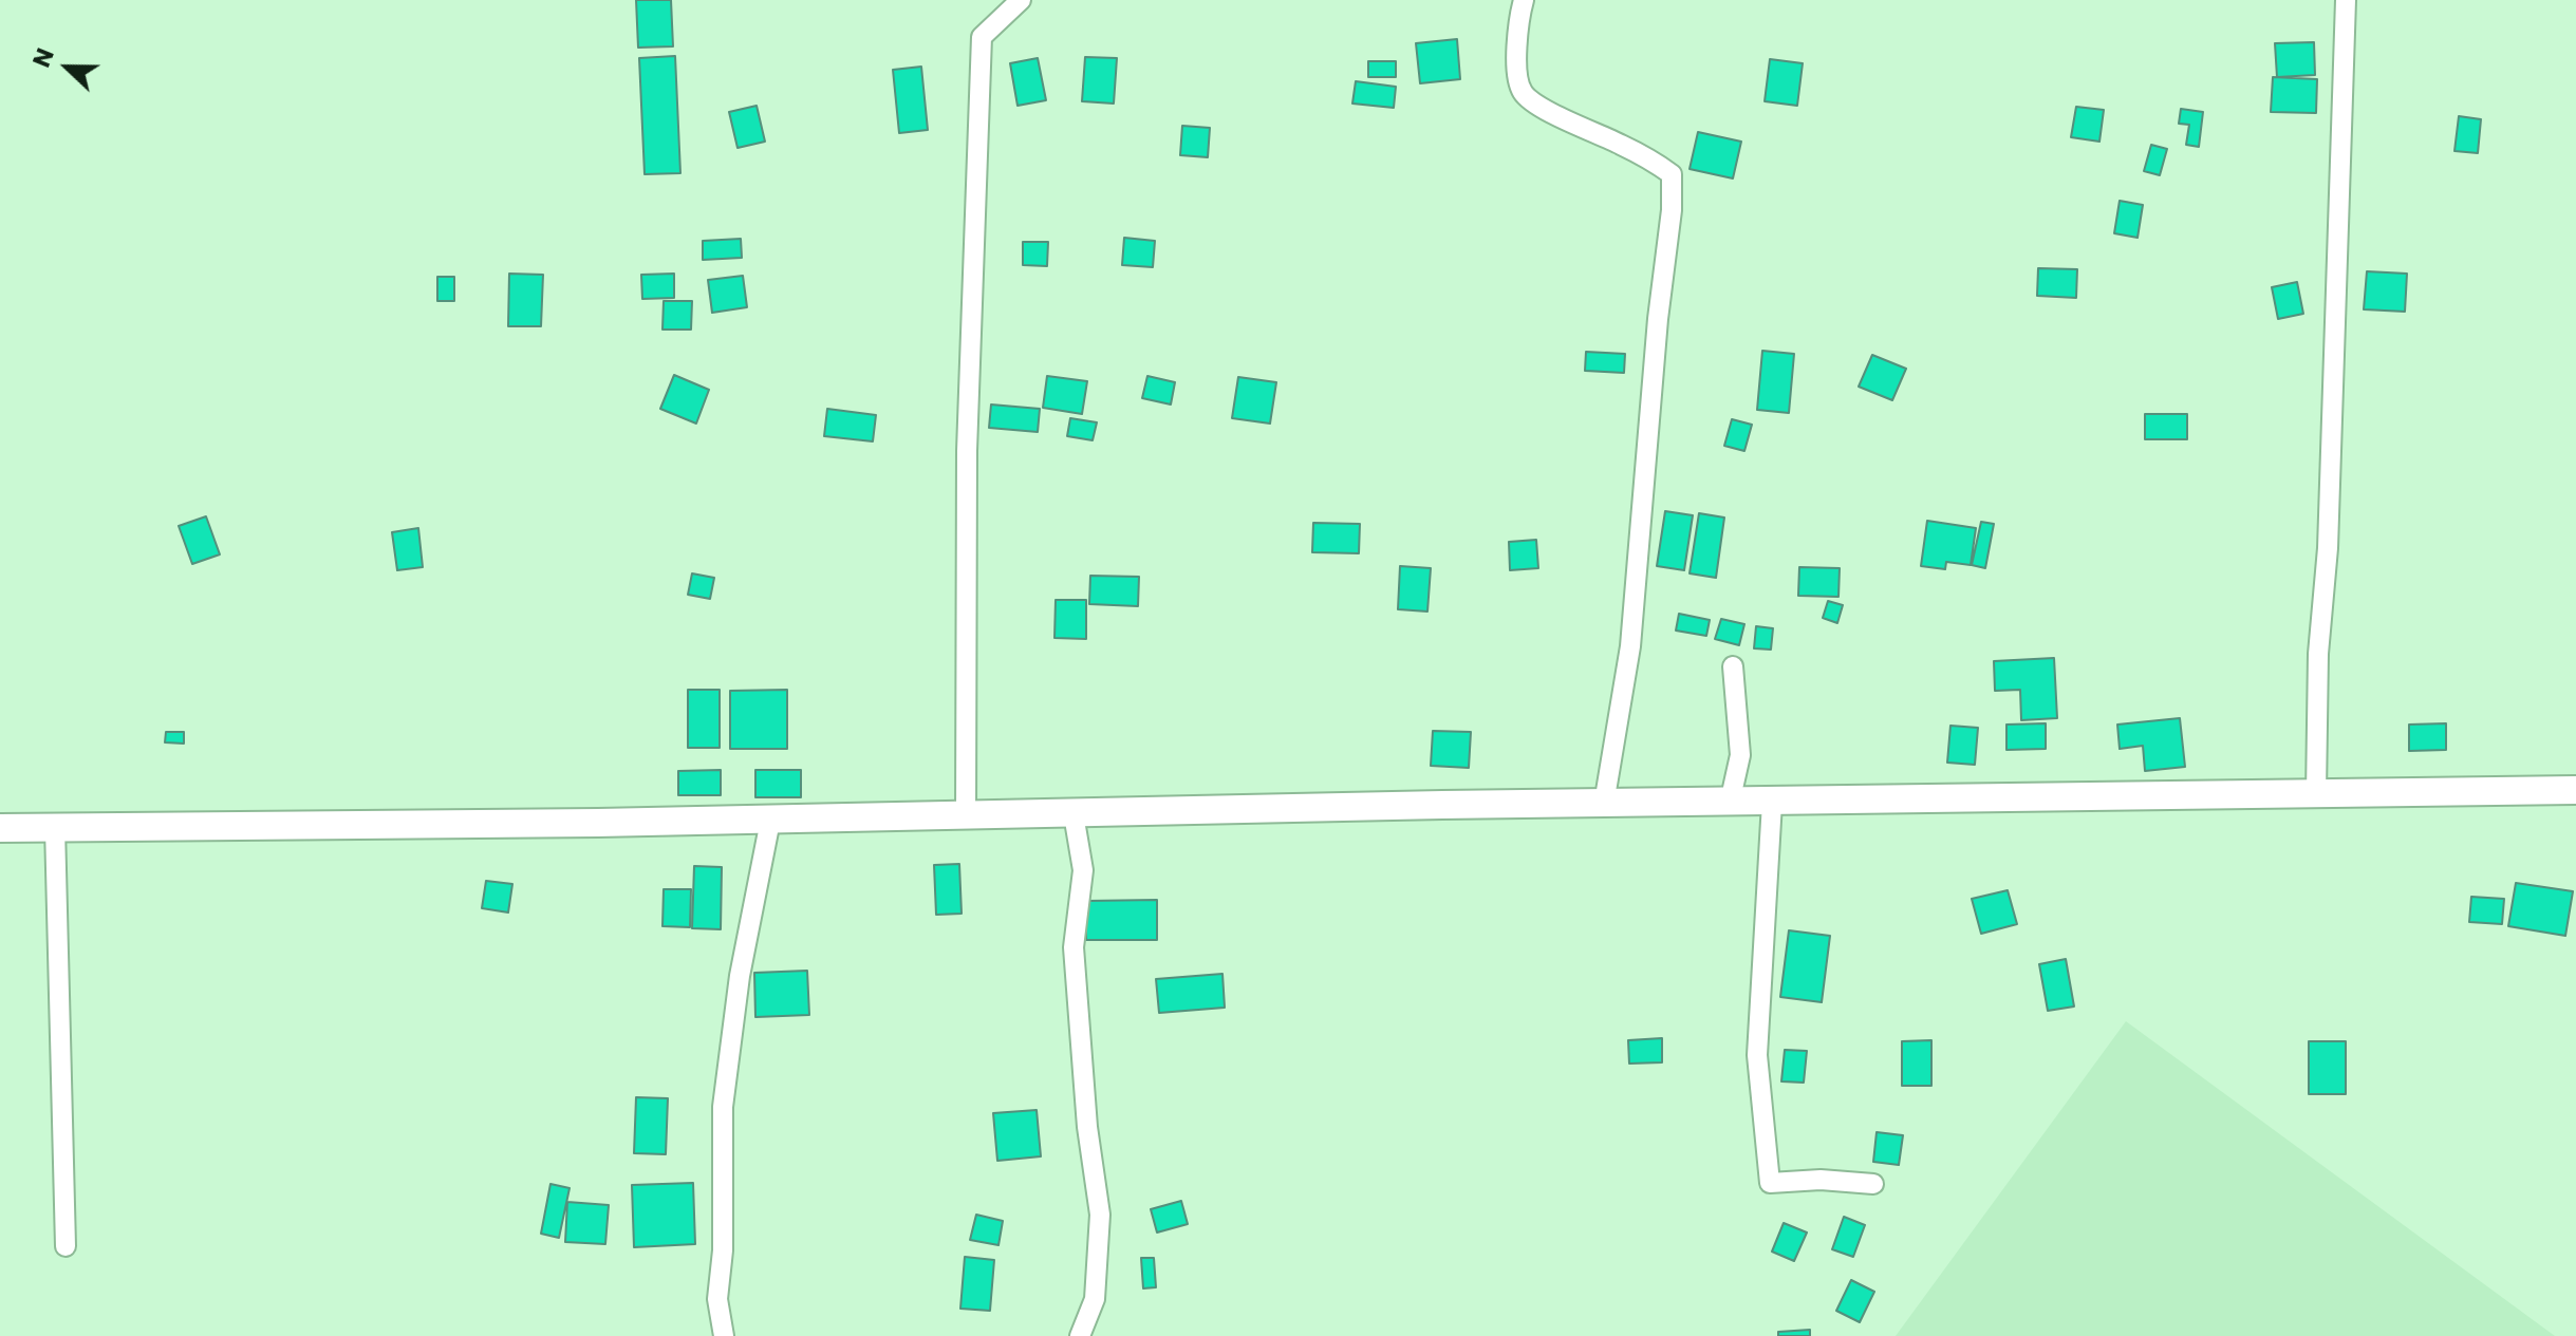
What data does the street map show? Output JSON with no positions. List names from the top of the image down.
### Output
{
  "north": "left"
}
